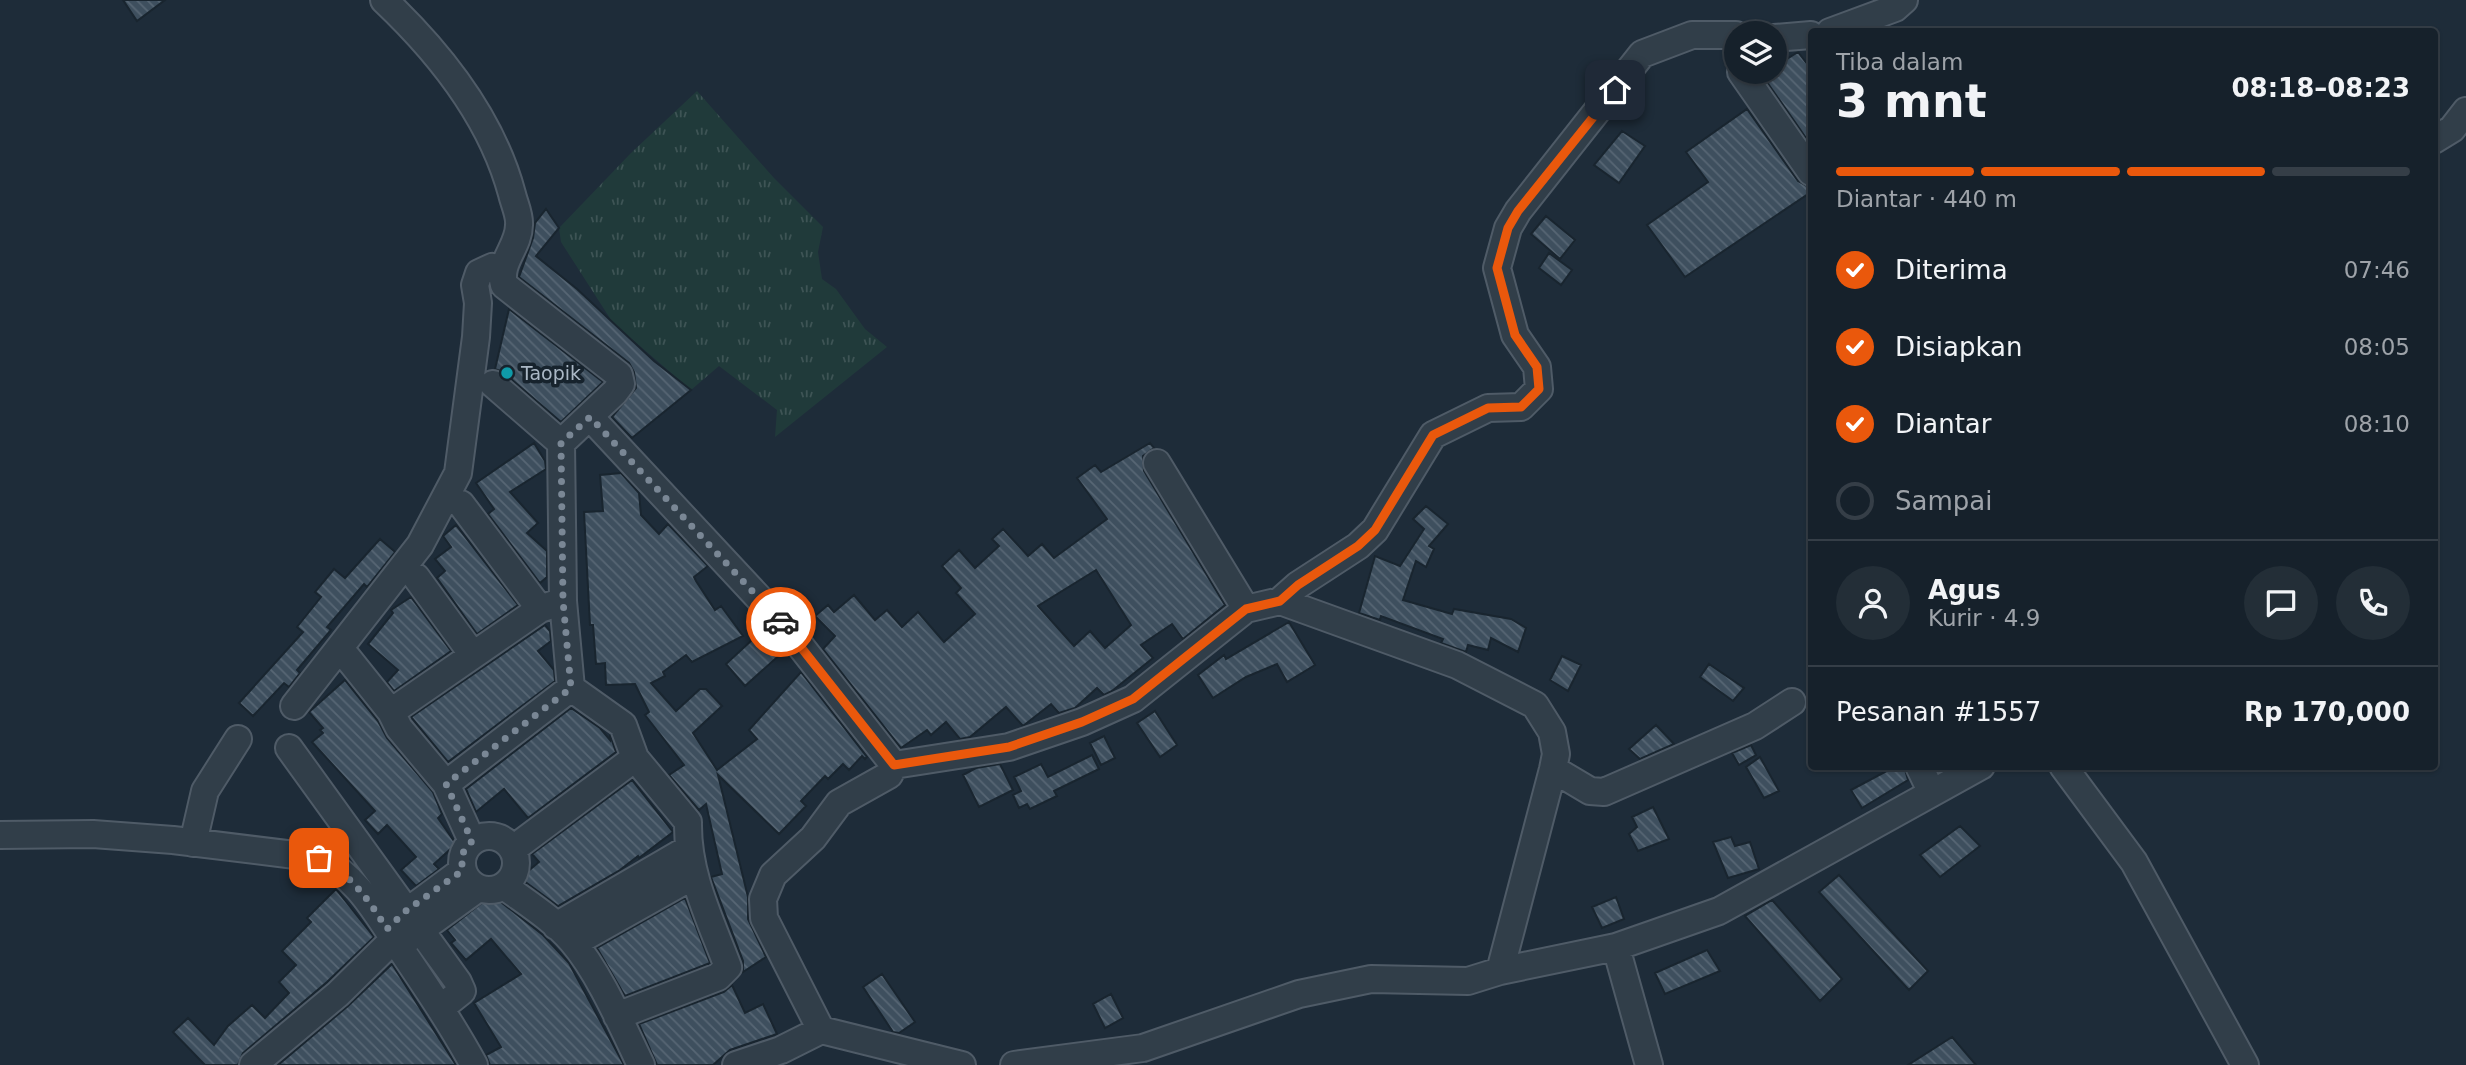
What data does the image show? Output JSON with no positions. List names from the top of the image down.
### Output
{
  "places": ["Taopik"],
  "page": {
    "heading": ["3 mnt", "Tiba dalam", "08:18–08:23"],
    "panel": [
      "Agus",
      "Kurir · 4.9",
      "Pesanan #1557",
      "Rp 170,000"
    ],
    "bar": "Diantar · 440 m",
    "list": [
      ["Diterima", "07:46"],
      ["Disiapkan", "08:05"],
      ["Diantar", "08:10"],
      "Sampai"
    ]
  }
}
